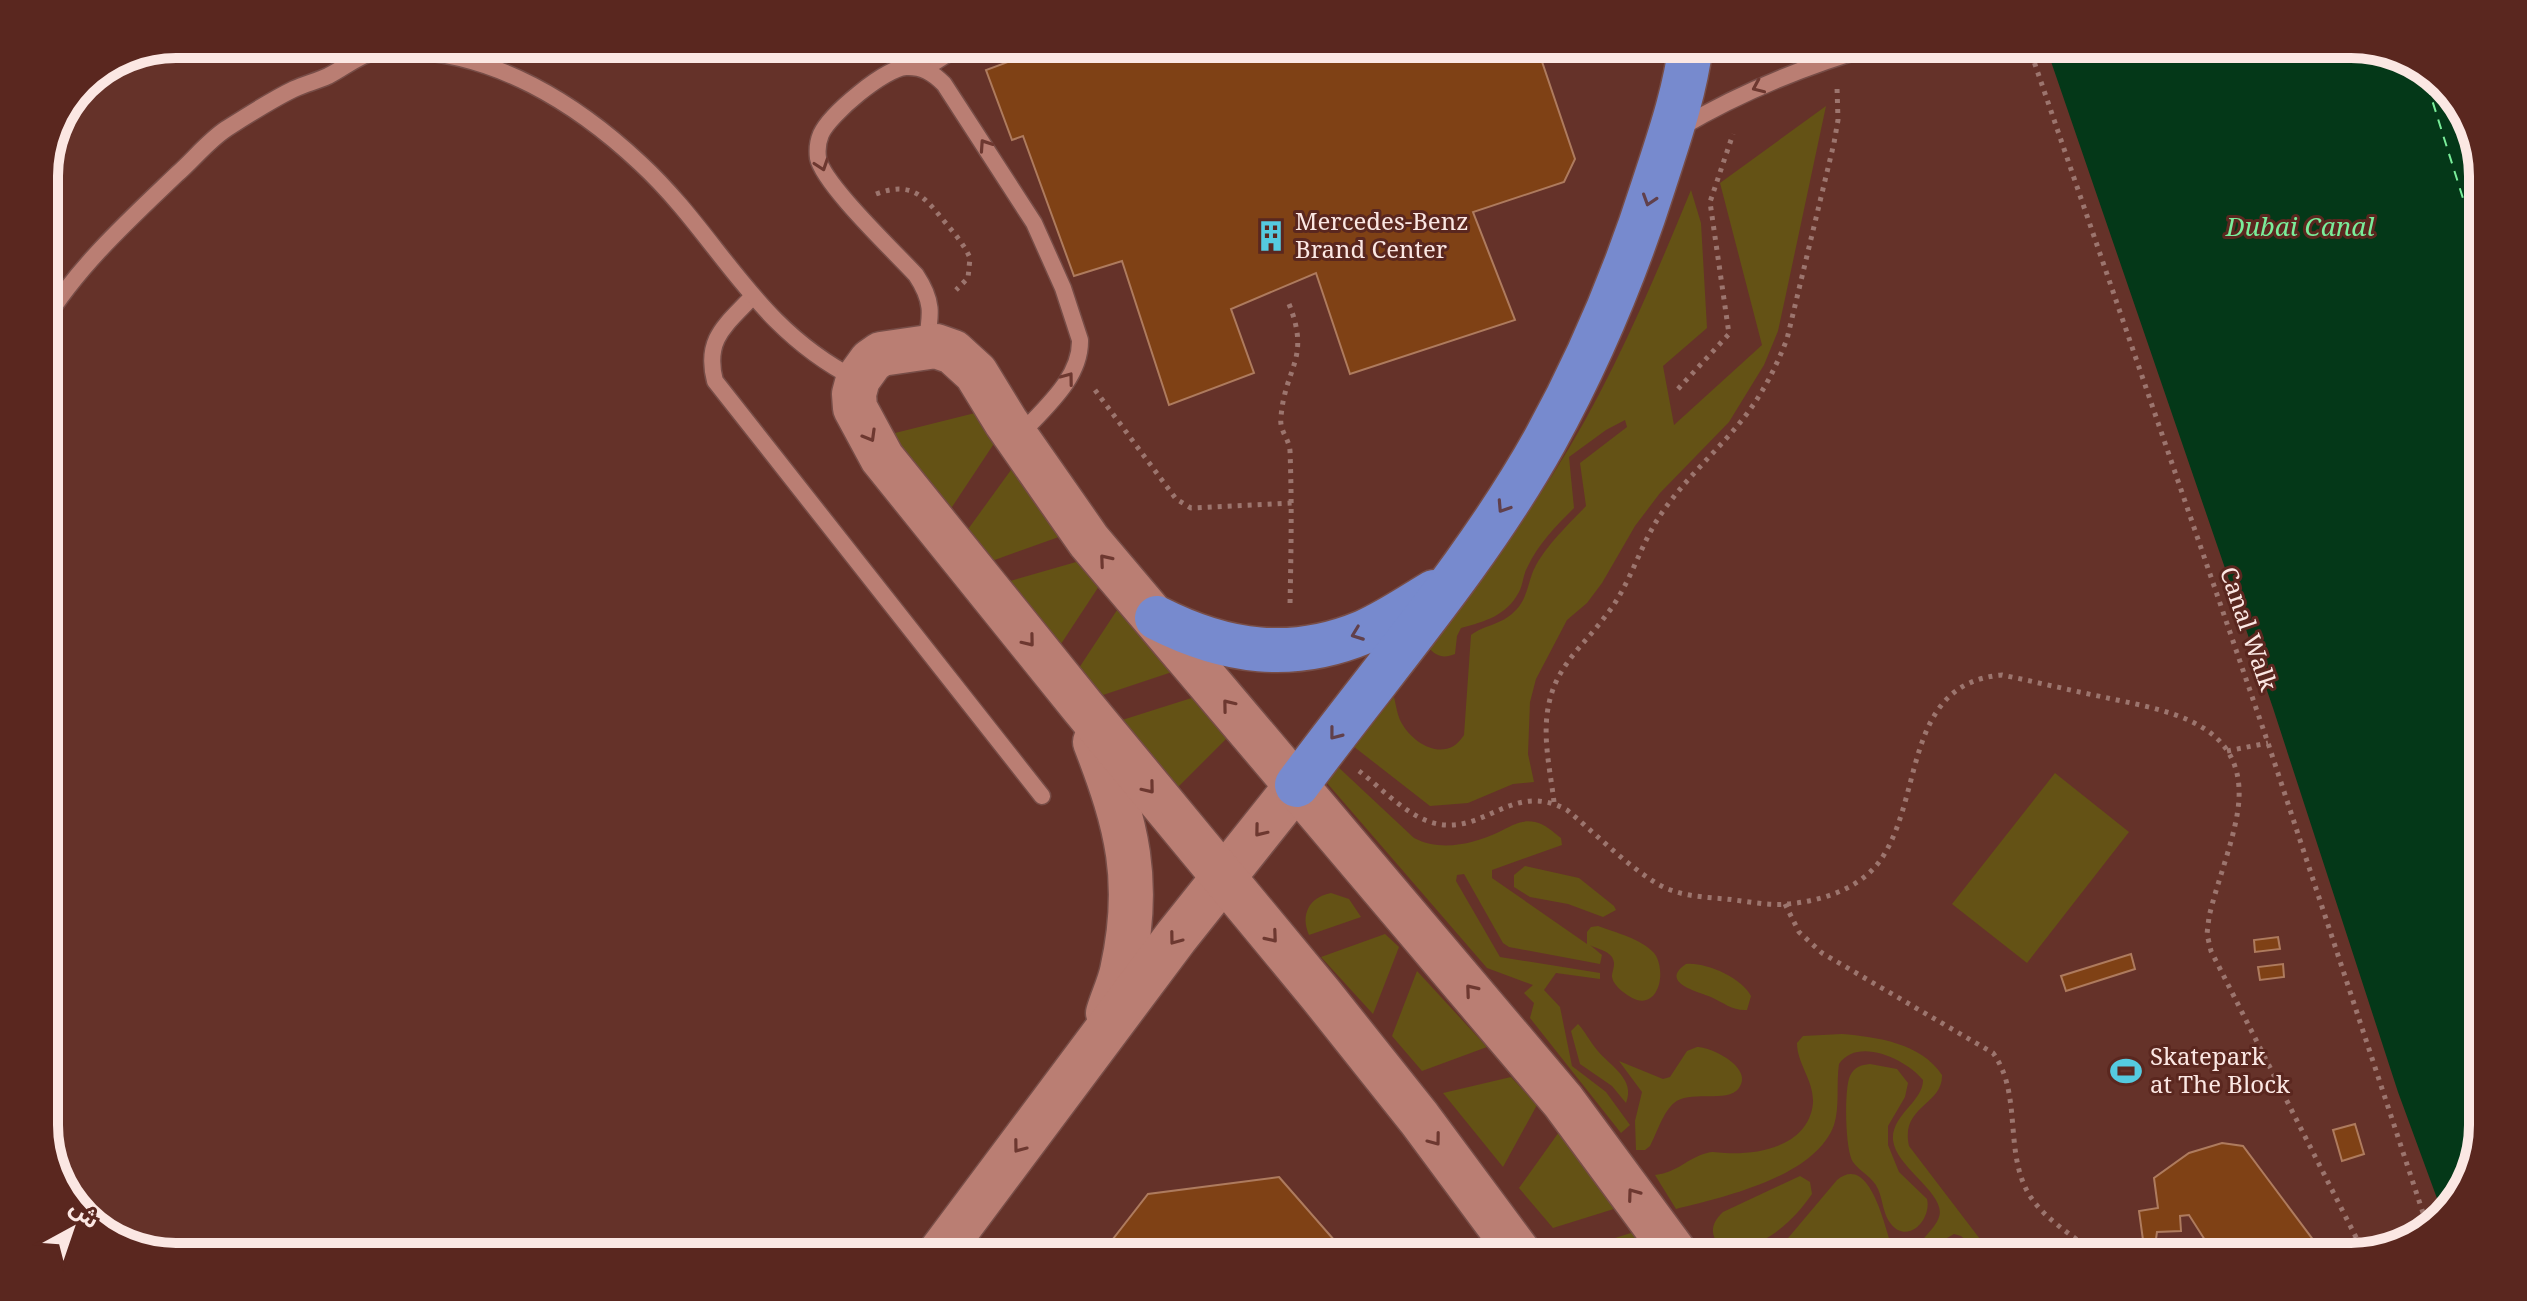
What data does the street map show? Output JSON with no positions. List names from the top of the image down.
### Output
{
  "streets": {
    "path": ["Canal Walk"]
  },
  "water": ["Dubai Canal"],
  "places": {
    "building": ["Mercedes-Benz Brand Center"],
    "sports": ["Skatepark at The Block"]
  },
  "north": "top right"
}
